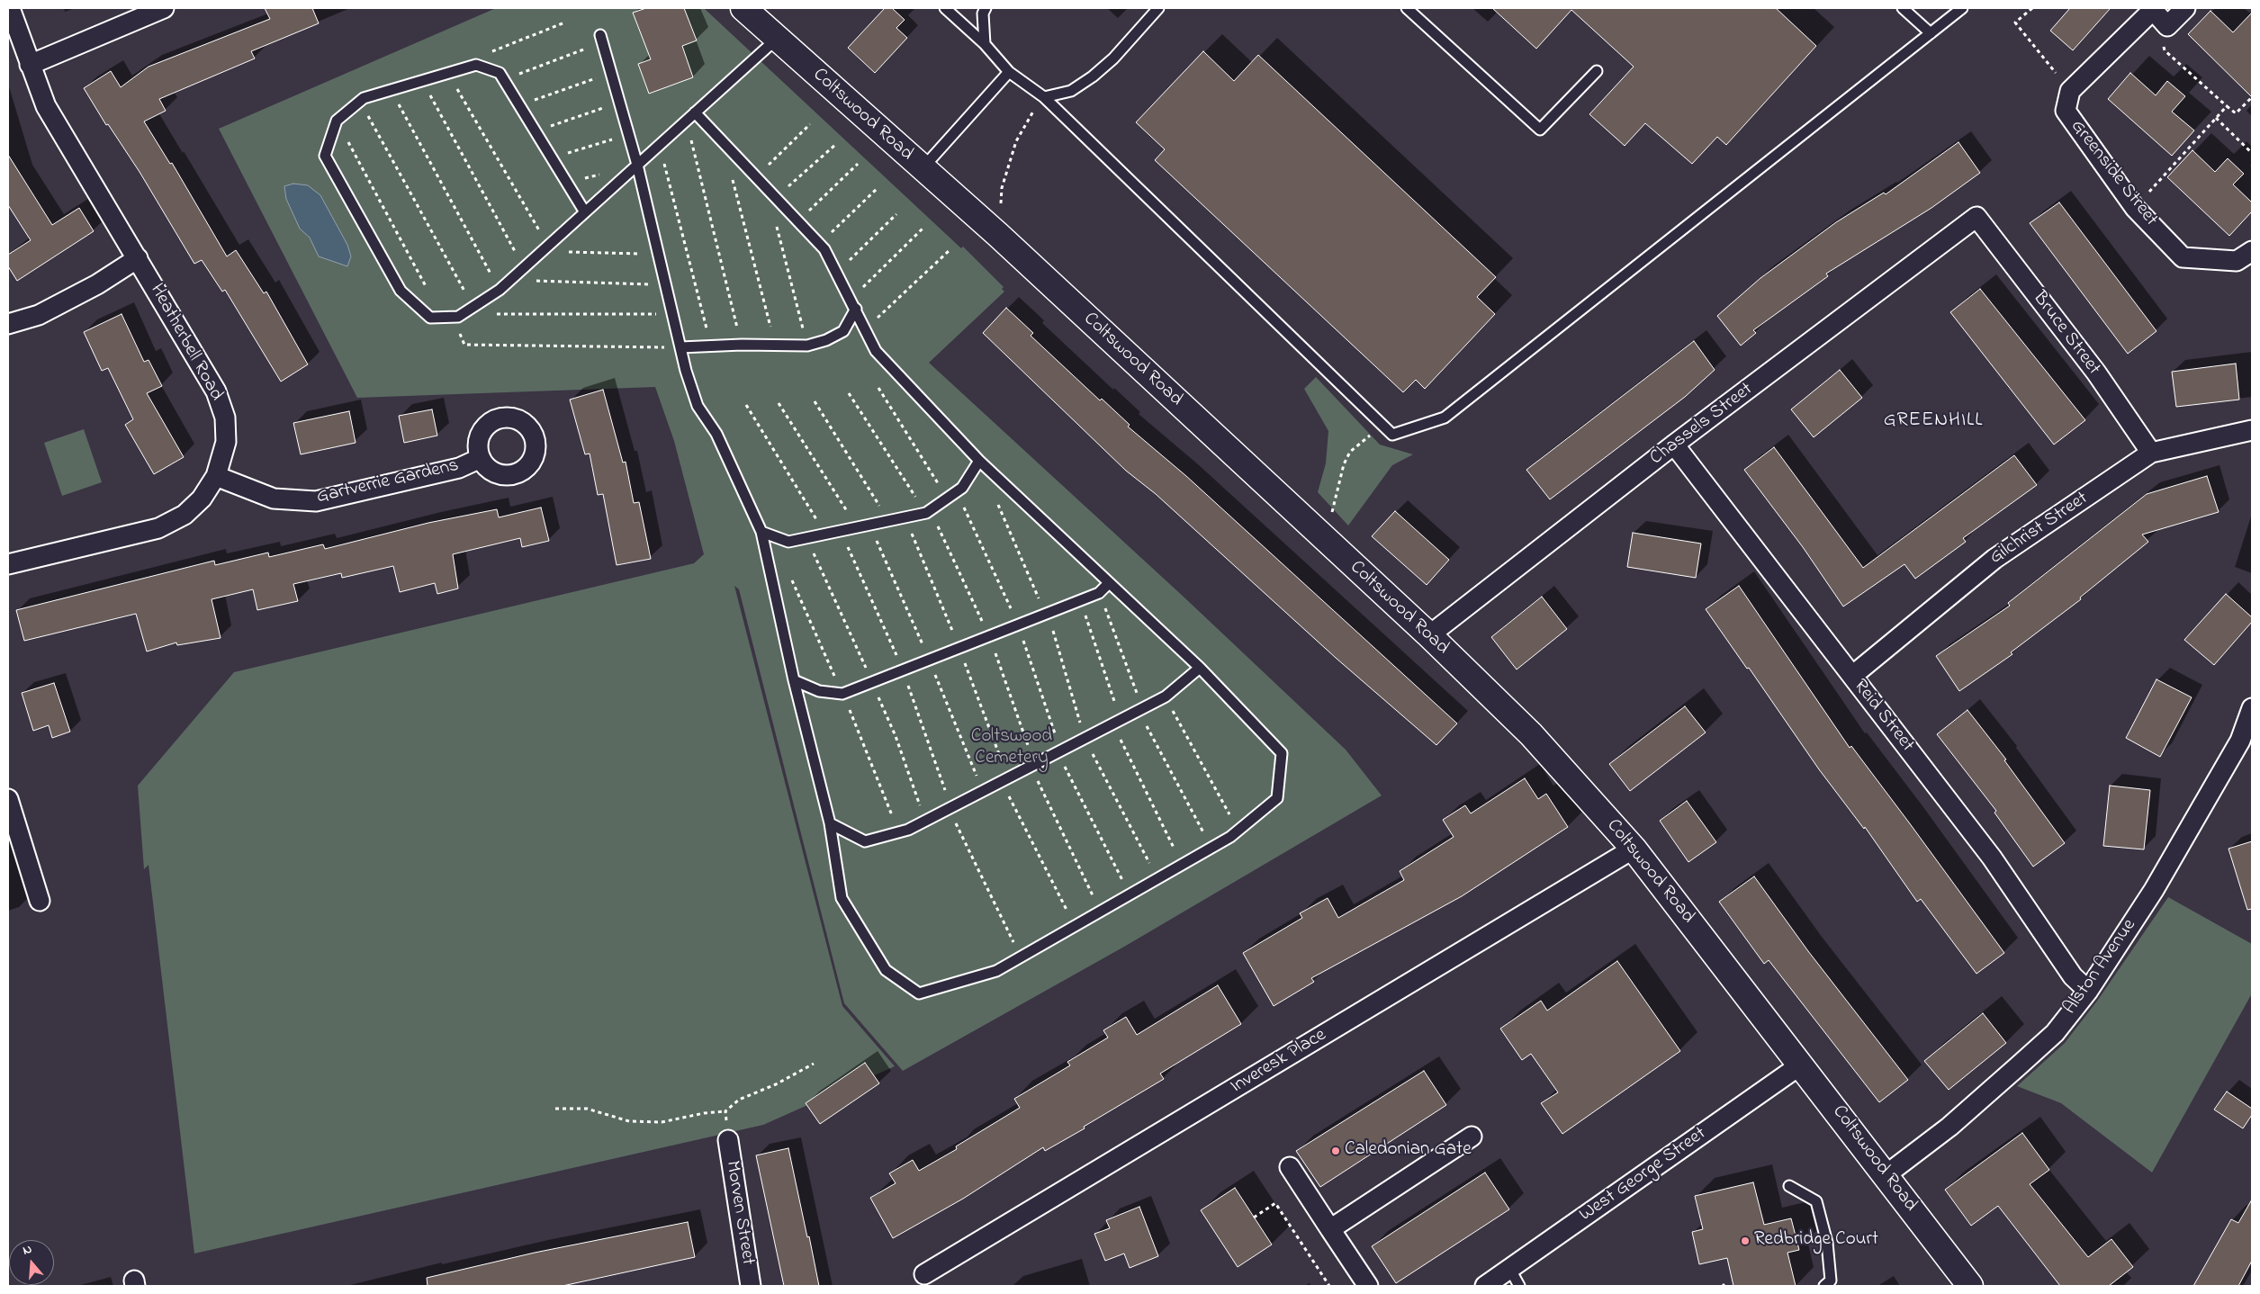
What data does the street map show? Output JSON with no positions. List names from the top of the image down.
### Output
{
  "streets": {
    "main road": ["Coltswood Road"],
    "street": [
      "Greenside Street",
      "Bruce Street",
      "Heatherbell Road",
      "Chassels Street",
      "Gartverrie Gardens",
      "Gilchrist Street",
      "Reid Street",
      "Alston Avenue",
      "Inveresk Place",
      "West George Street",
      "Morven Street"
    ]
  },
  "crossings": [
    ["Coltswood Road", "Chassels Street"],
    ["Coltswood Road", "Alston Avenue"],
    ["Coltswood Road", "Inveresk Place"],
    ["Coltswood Road", "West George Street"],
    ["Bruce Street", "Chassels Street"],
    ["Bruce Street", "Gilchrist Street"],
    ["Heatherbell Road", "Gartverrie Gardens"],
    ["Chassels Street", "Reid Street"],
    ["Gilchrist Street", "Reid Street"],
    ["Reid Street", "Alston Avenue"]
  ],
  "districts": ["GREENHILL"],
  "parks": ["Coltswood Cemetery"],
  "places": ["Caledonian Gate", "Redbridge Court"],
  "north": "top"
}
